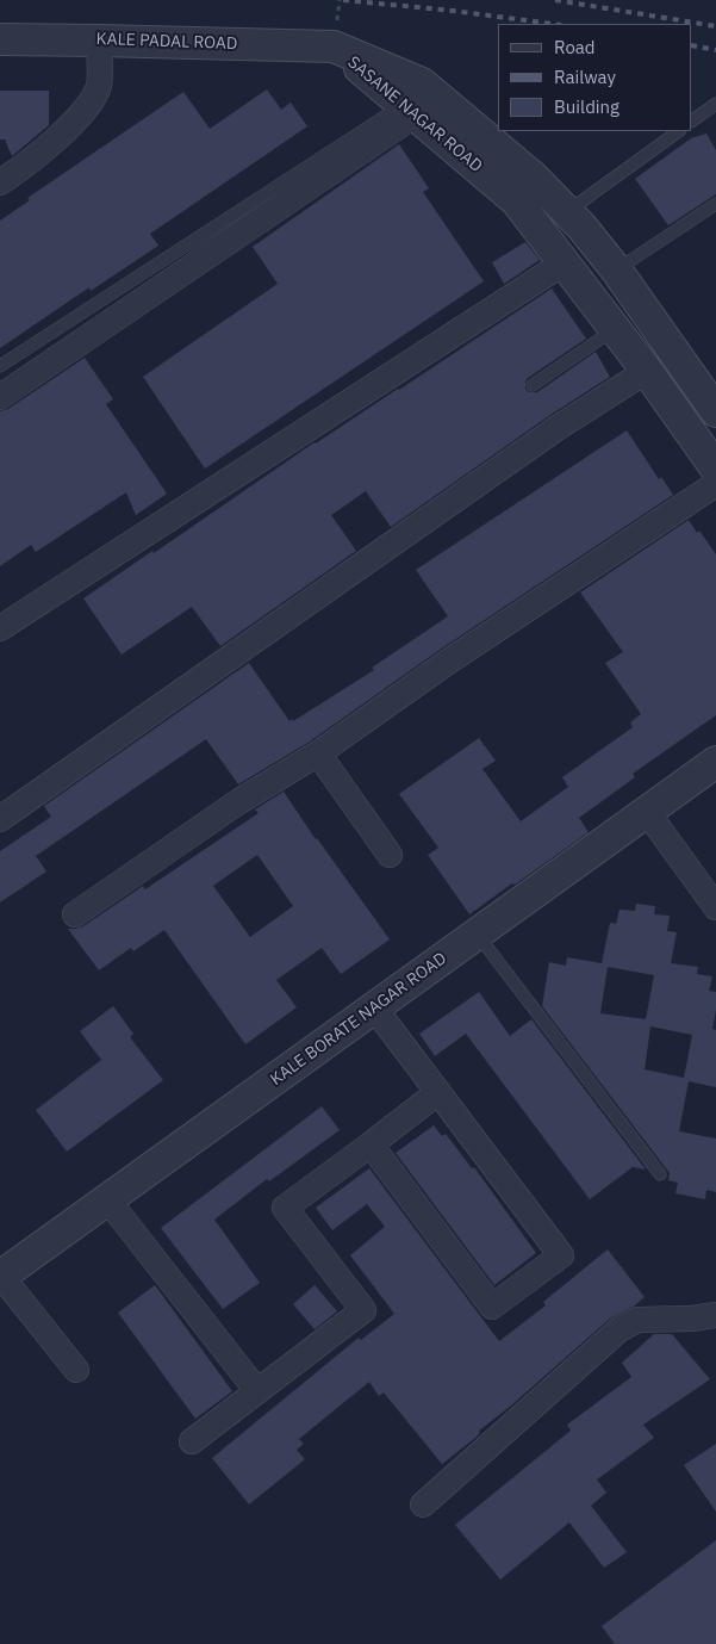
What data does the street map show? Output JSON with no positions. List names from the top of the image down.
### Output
{
  "streets": {
    "street": ["KALE PADAL ROAD", "SASANE NAGAR ROAD", "KALE BORATE NAGAR ROAD"]
  },
  "crossings": [
    ["KALE PADAL ROAD", "SASANE NAGAR ROAD"]
  ],
  "legend": ["Road", "Railway", "Building"]
}
